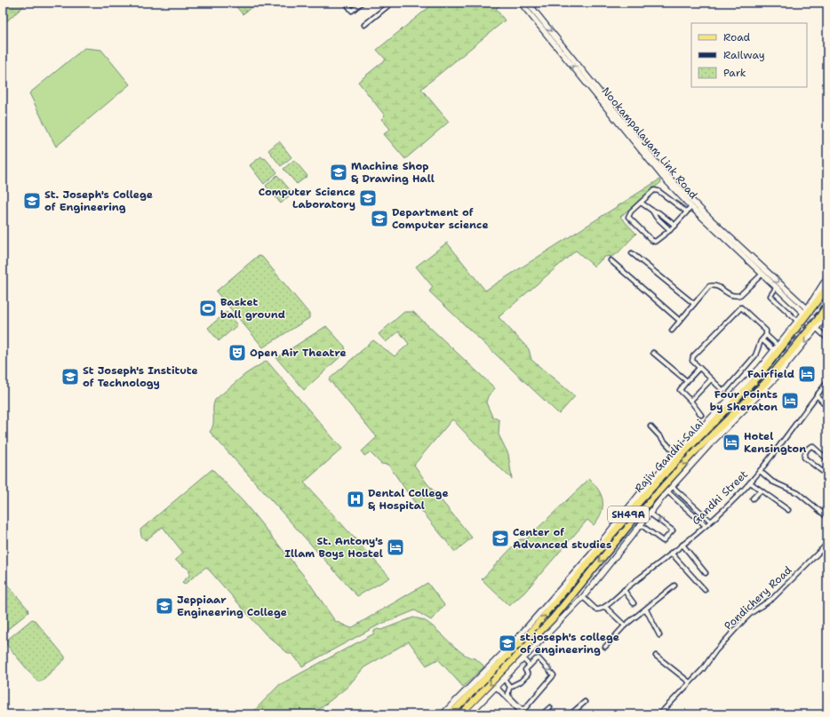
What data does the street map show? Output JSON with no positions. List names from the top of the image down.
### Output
{
  "streets": {
    "main road": ["Rajiv Gandhi Salai", "SH49A"],
    "street": ["Nookampalayam Link Road", "Gandhi Street", "Pondichery Road"]
  },
  "crossings": [
    ["Nookampalayam Link Road", "Rajiv Gandhi Salai"]
  ],
  "places": {
    "school or university": [
      "Machine Shop & Drawing Hall",
      "Computer Science Laboratory",
      "St. Joseph's College of Engineering",
      "Department of Computer science",
      "St Joseph's Institute of Technology",
      "Center of Advanced studies",
      "Jeppiaar Engineering College",
      "st.joseph's college of engineering"
    ],
    "sports": ["Basket ball ground"],
    "theatre": ["Open Air Theatre"],
    "hotel": [
      "Fairfield",
      "Four Points by Sheraton",
      "Hotel Kensington",
      "St. Antony's Illam Boys Hostel"
    ],
    "hospital": ["Dental College & Hospital"]
  },
  "legend": ["Road", "Railway", "Park"]
}
